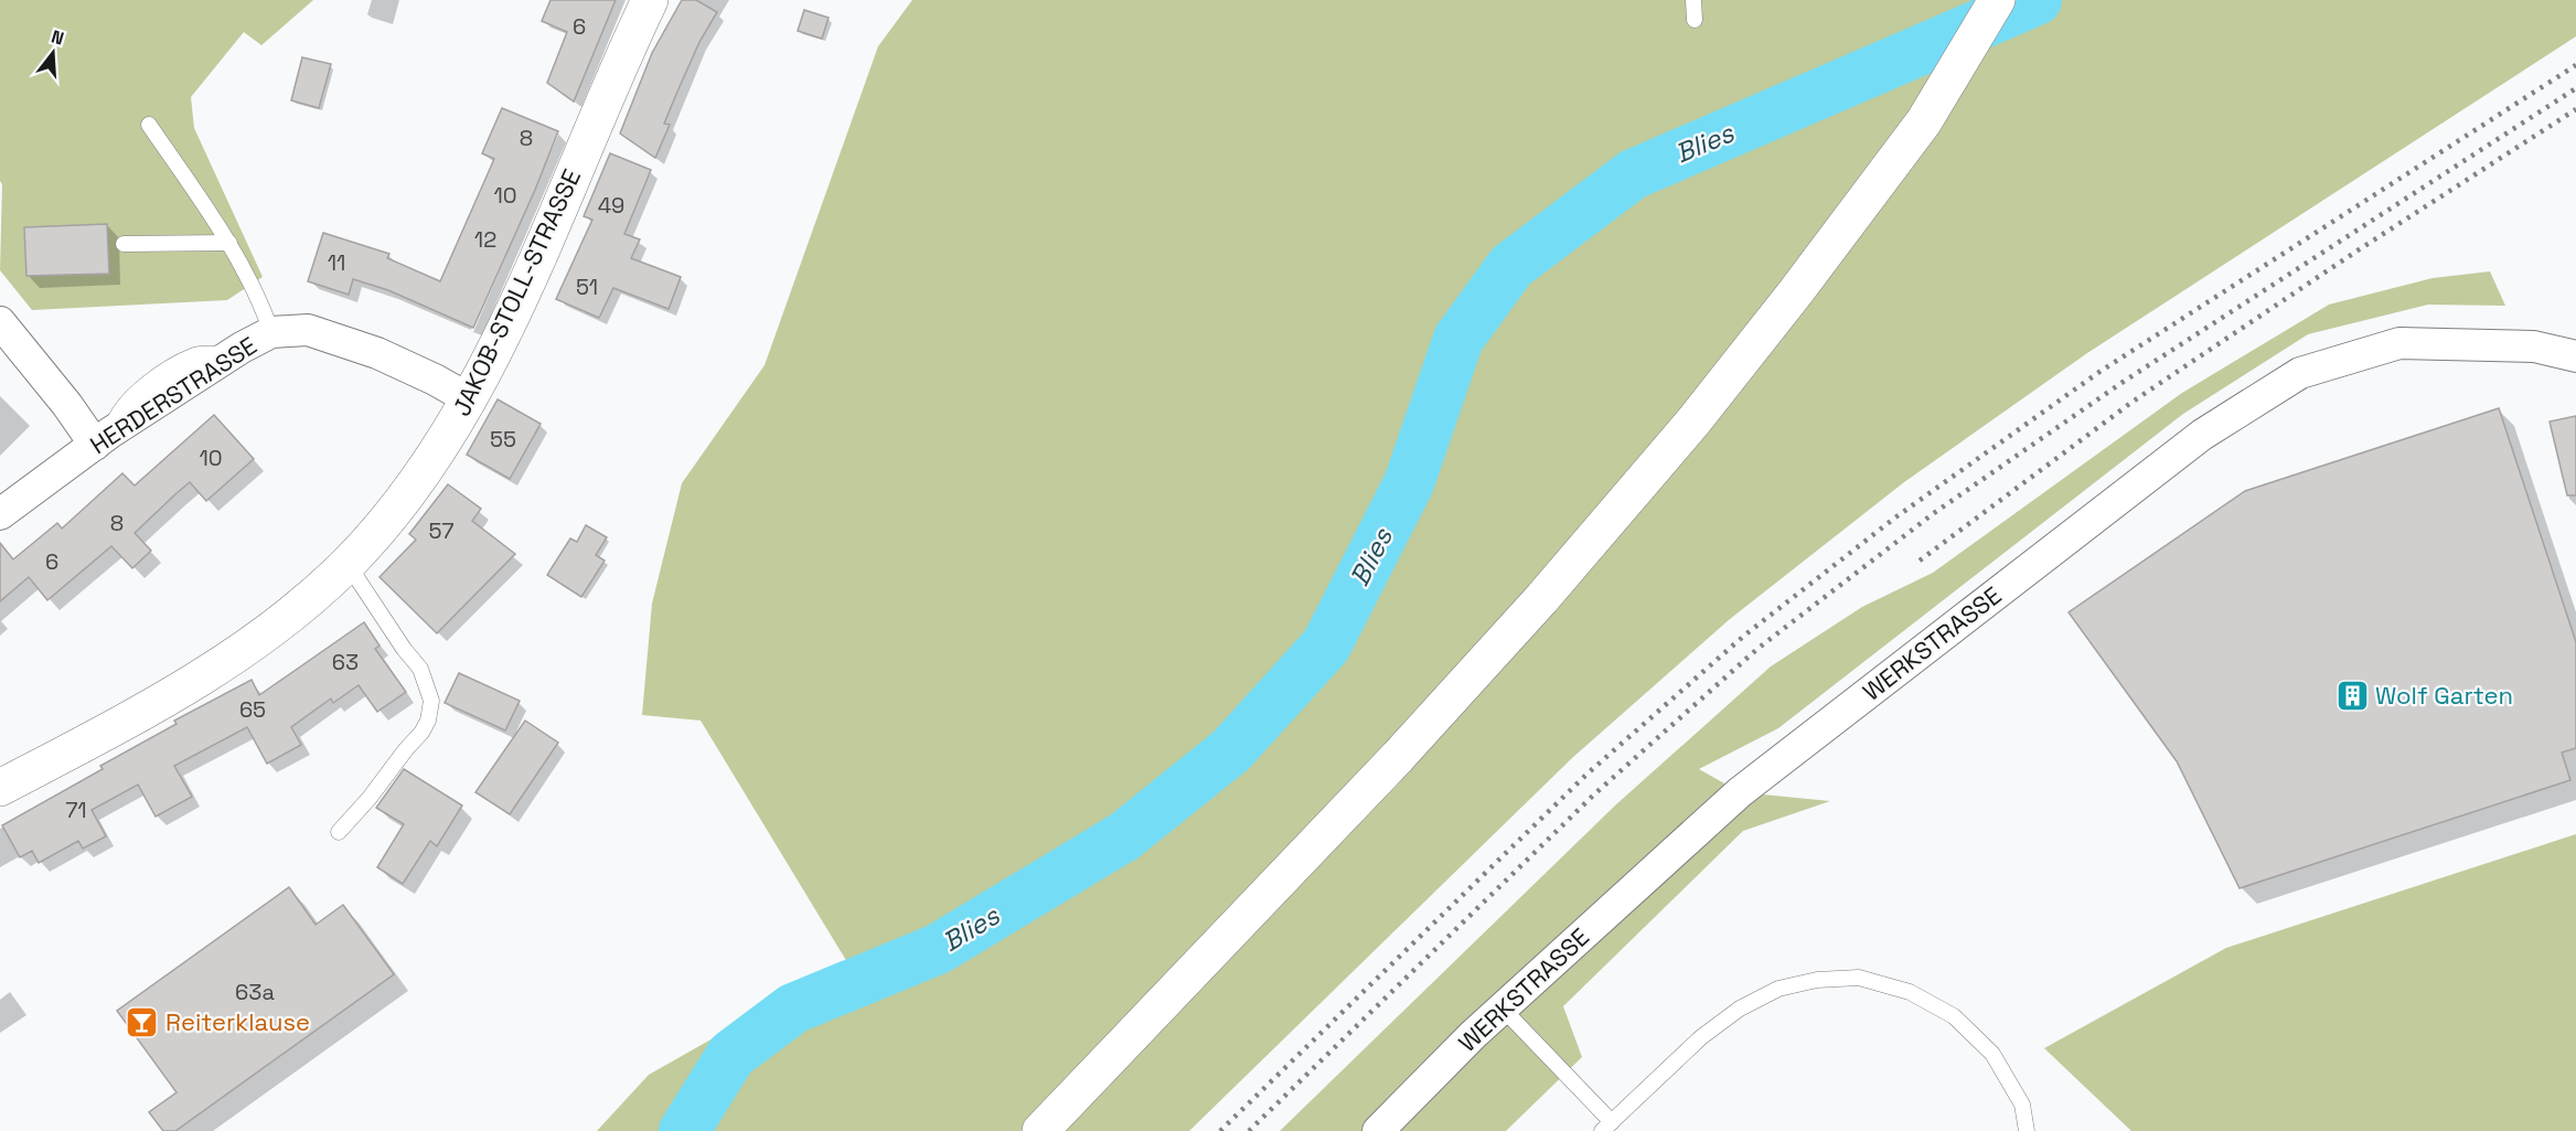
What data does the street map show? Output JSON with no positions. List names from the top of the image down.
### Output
{
  "streets": {
    "main road": ["JAKOB-STOLL-STRASSE"],
    "street": ["HERDERSTRASSE", "WERKSTRASSE"]
  },
  "crossings": [
    ["JAKOB-STOLL-STRASSE", "HERDERSTRASSE"]
  ],
  "water": ["Blies"],
  "places": {
    "building": ["Wolf Garten"],
    "bar": ["Reiterklause"]
  },
  "house_numbers": [
    "6",
    "8",
    "10",
    "49",
    "12",
    "11",
    "51",
    "55",
    "10",
    "8",
    "57",
    "6",
    "63",
    "65",
    "71",
    "63a"
  ],
  "north": "top"
}
